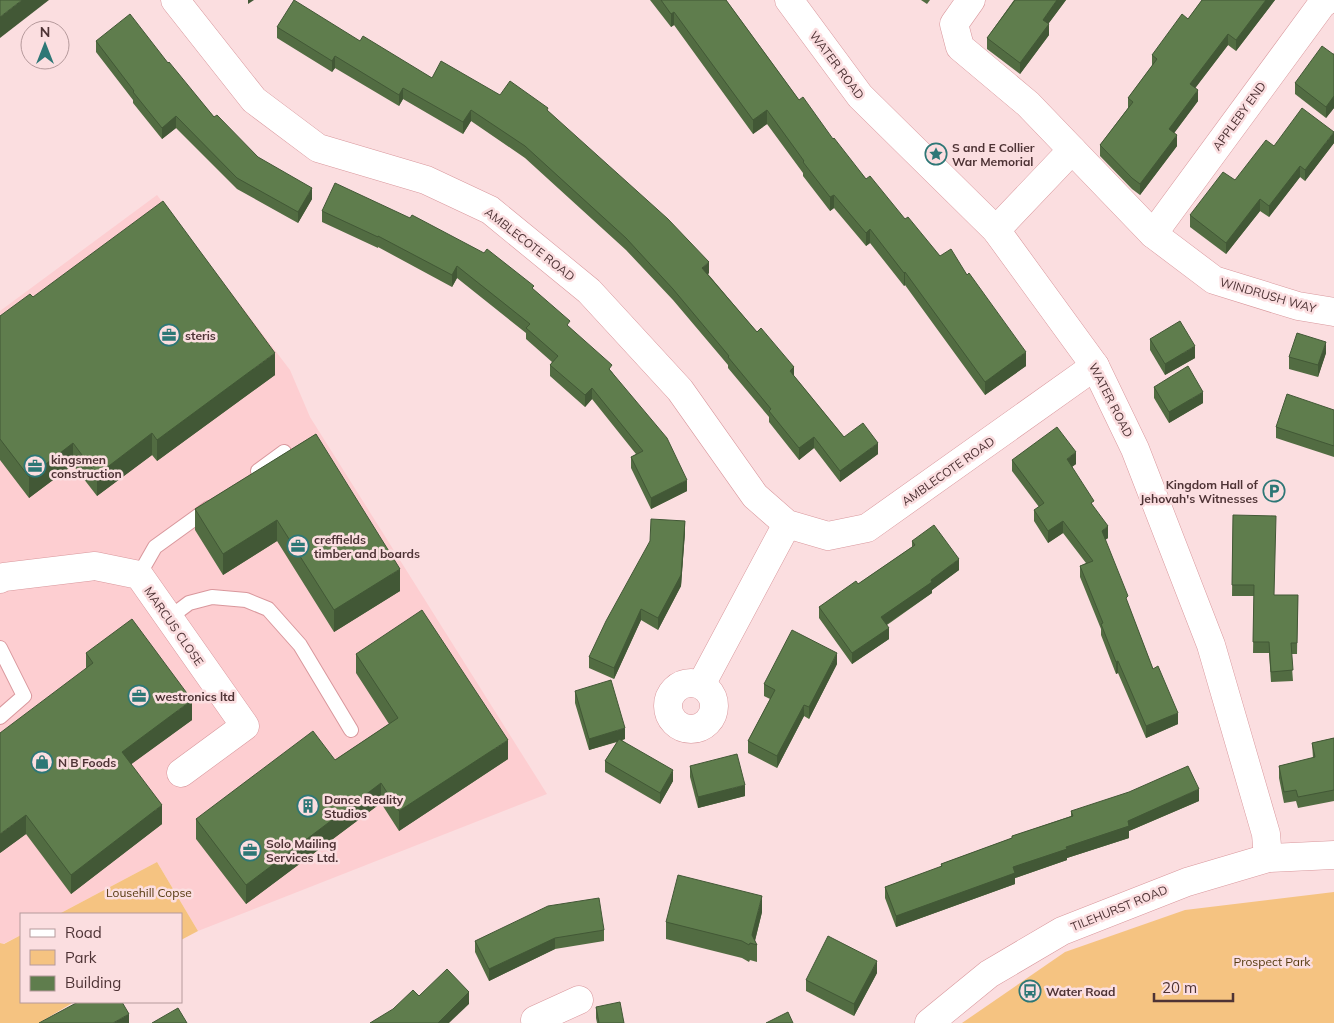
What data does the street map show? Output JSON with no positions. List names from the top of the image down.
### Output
{
  "streets": {
    "street": [
      "WATER ROAD",
      "APPLEBY END",
      "AMBLECOTE ROAD",
      "WINDRUSH WAY",
      "MARCUS CLOSE",
      "TILEHURST ROAD"
    ]
  },
  "crossings": [
    ["WATER ROAD", "AMBLECOTE ROAD"],
    ["WATER ROAD", "TILEHURST ROAD"],
    ["APPLEBY END", "WINDRUSH WAY"]
  ],
  "parks": ["Lousehill Copse", "Prospect Park"],
  "places": {
    "place": ["S and E Collier War Memorial"],
    "office": [
      "steris",
      "kingsmen construction",
      "creffields timber and boards",
      "westronics ltd",
      "Solo Mailing Services Ltd."
    ],
    "parking": ["Kingdom Hall of Jehovah's Witnesses"],
    "shop": ["N B Foods"],
    "building": ["Dance Reality Studios"],
    "bus stop": ["Water Road"]
  },
  "legend": ["Road", "Park", "Building"],
  "scale_bar": "20 m",
  "north": "top"
}
